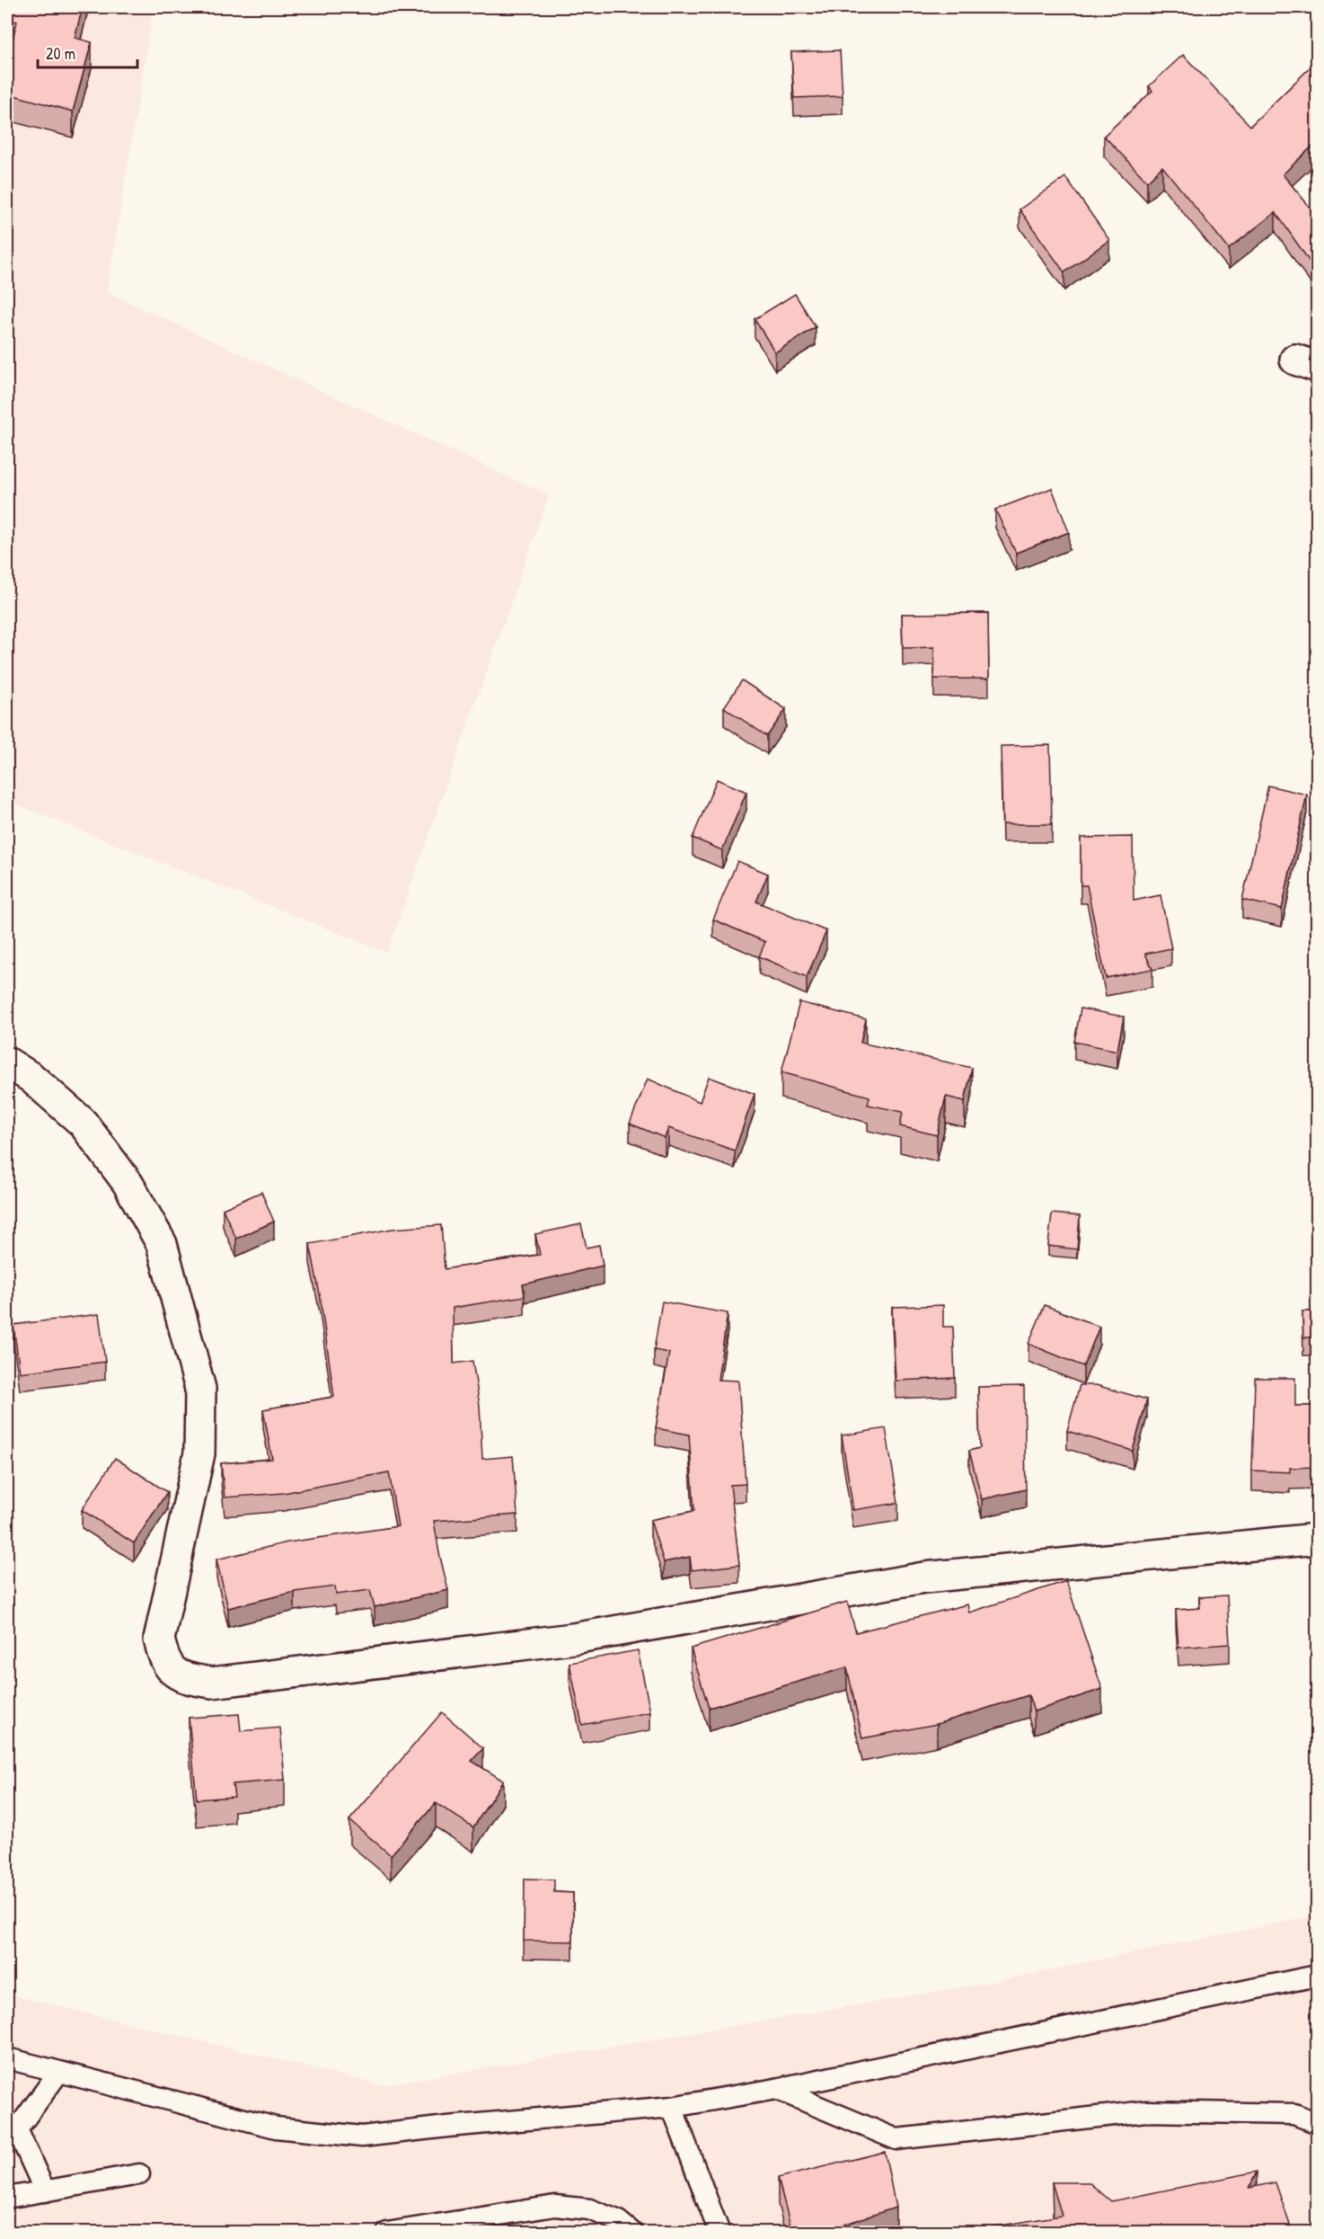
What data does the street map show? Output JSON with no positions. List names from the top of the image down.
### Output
{
  "scale_bar": "20 m"
}
